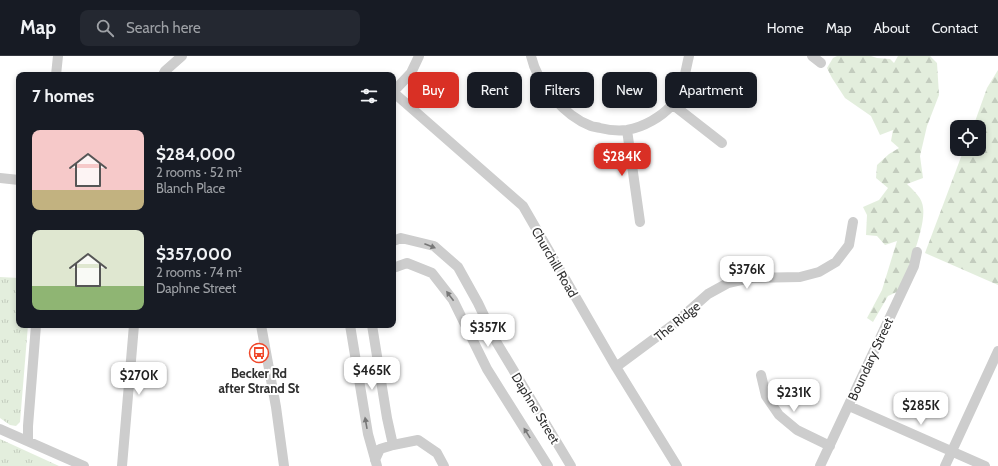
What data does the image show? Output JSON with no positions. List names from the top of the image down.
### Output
{
  "streets": {
    "street": [
      "Churchill Road",
      "The Ridge",
      "Boundary Street",
      "Daphne Street"
    ]
  },
  "crossings": [
    ["Churchill Road", "The Ridge"]
  ],
  "places": {
    "bus stop": ["Becker Rd after Strand St"]
  },
  "page": {
    "header": "Map",
    "search": "Search here",
    "nav": [
      "Home",
      "Map",
      "About",
      "Contact"
    ],
    "chip": [
      "Buy",
      "Rent",
      "Filters",
      "New",
      "Apartment"
    ],
    "heading": "7 homes",
    "list": [
      {
        "name": "$284,000",
        "note": "2 rooms · 52 m² · Blanch Place"
      },
      {
        "name": "$357,000",
        "note": "2 rooms · 74 m² · Daphne Street"
      }
    ],
    "price": [
      "$284K",
      "$376K",
      "$357K",
      "$465K",
      "$270K",
      "$231K",
      "$285K"
    ]
  }
}
